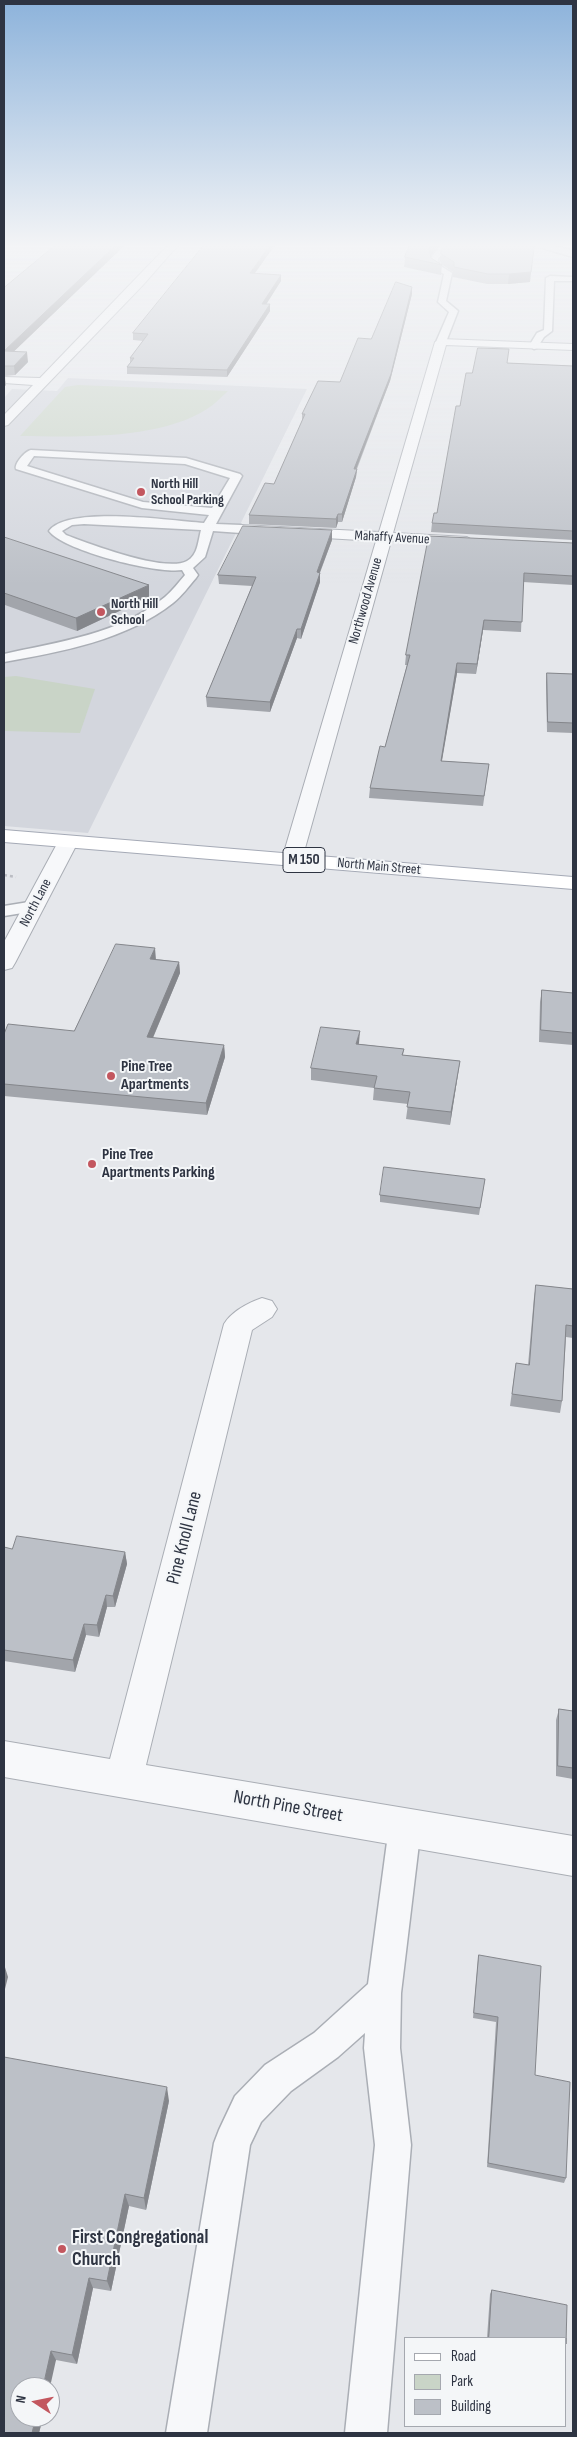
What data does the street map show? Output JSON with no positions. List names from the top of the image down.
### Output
{
  "streets": {
    "main road": ["M 150", "North Main Street"],
    "street": [
      "Mahaffy Avenue",
      "Northwood Avenue",
      "North Lane",
      "Pine Knoll Lane",
      "North Pine Street"
    ]
  },
  "crossings": [
    ["Mahaffy Avenue", "Northwood Avenue"],
    ["Northwood Avenue", "North Main Street"],
    ["North Main Street", "North Lane"],
    ["Pine Knoll Lane", "North Pine Street"]
  ],
  "places": [
    "North Hill School Parking",
    "North Hill School",
    "Pine Tree Apartments",
    "Pine Tree Apartments Parking",
    "First Congregational Church"
  ],
  "legend": ["Road", "Park", "Building"],
  "north": "left"
}
